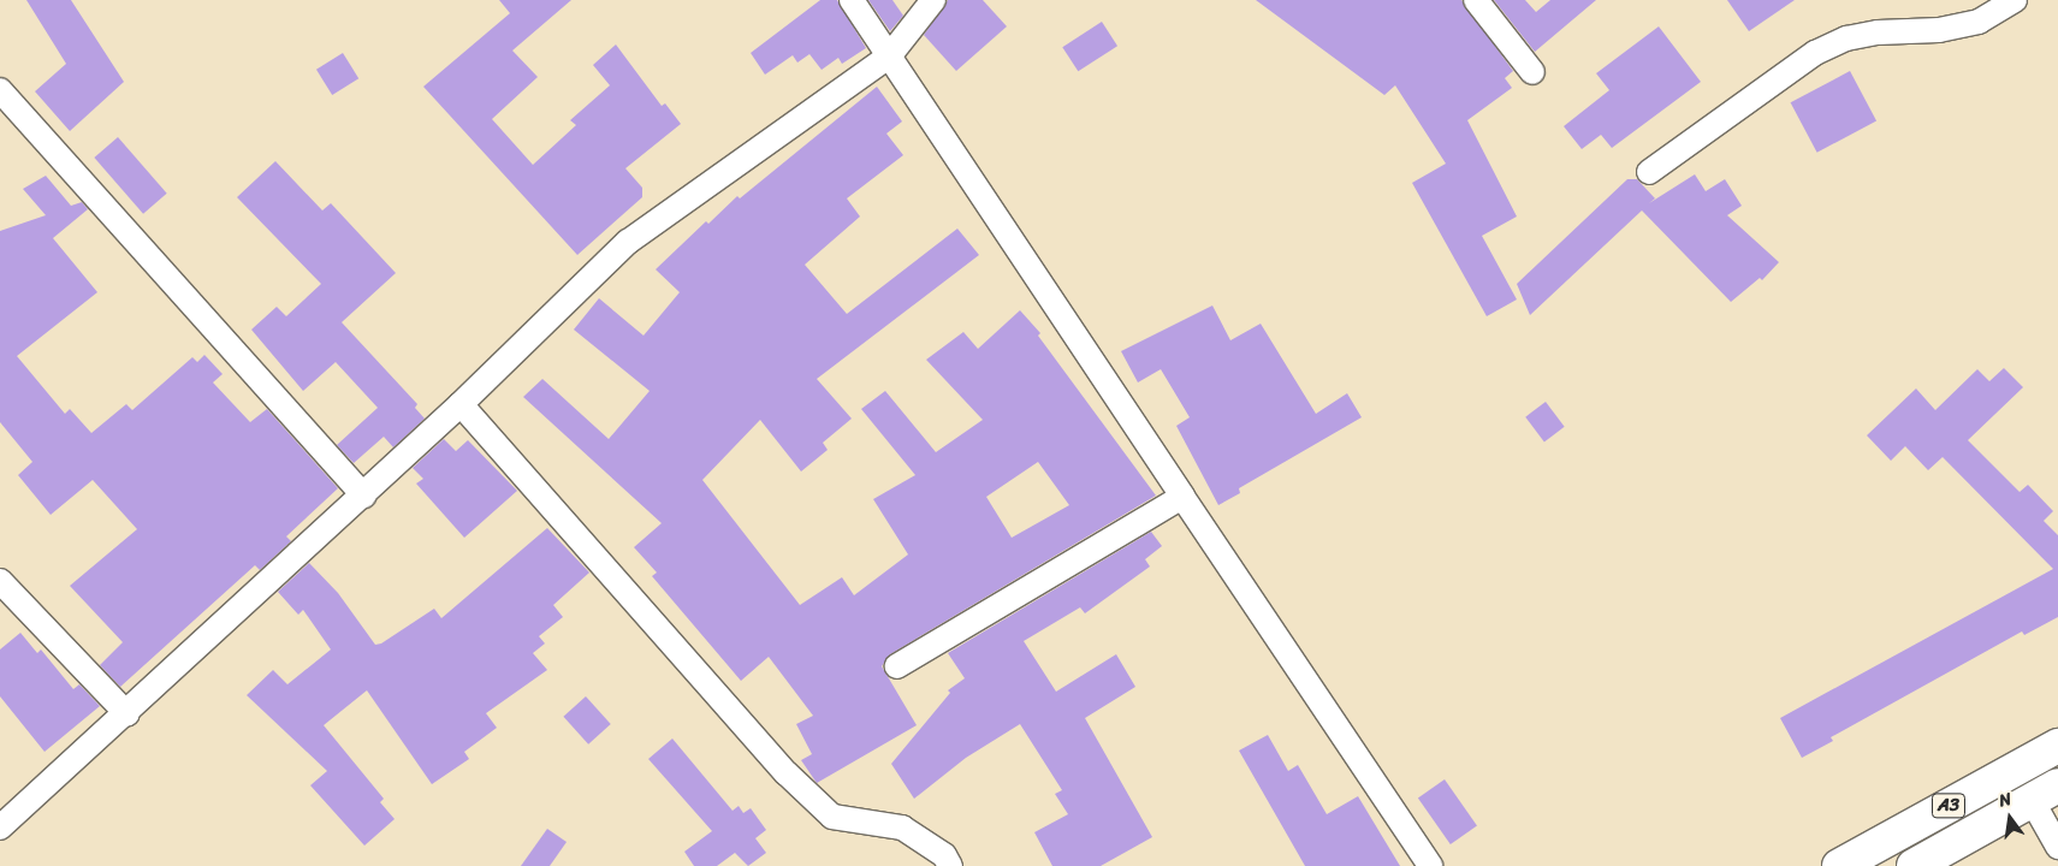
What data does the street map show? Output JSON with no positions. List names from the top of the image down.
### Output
{
  "streets": {
    "highway": ["A3"]
  },
  "north": "top"
}
